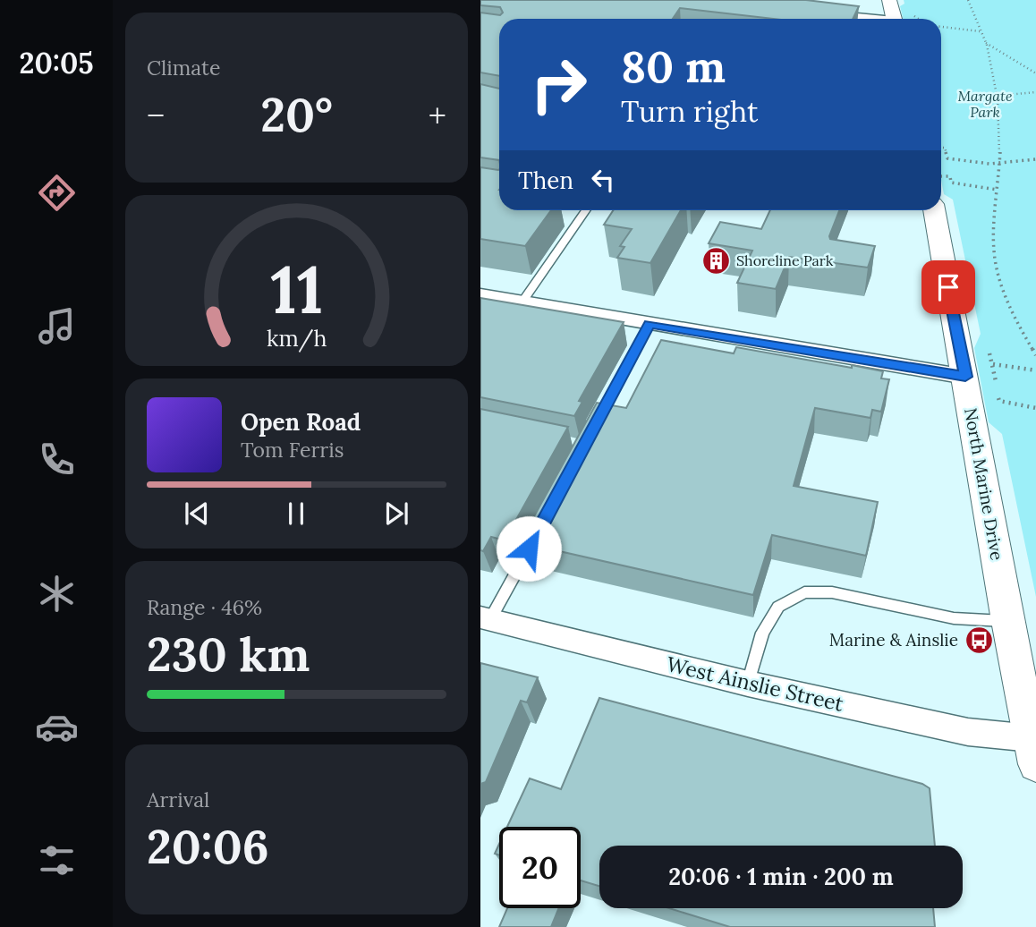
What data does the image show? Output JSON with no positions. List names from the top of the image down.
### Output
{
  "streets": {
    "street": ["North Marine Drive", "West Ainslie Street"]
  },
  "crossings": [
    ["North Marine Drive", "West Ainslie Street"]
  ],
  "parks": ["Margate Park"],
  "places": {
    "building": ["Shoreline Park"],
    "bus stop": ["Marine & Ainslie"]
  },
  "page": {
    "tabs": "20:05",
    "tile": [
      "Climate",
      ["Range · 46%", "230 km"],
      ["Arrival", "20:06"]
    ],
    "turn": ["80 m", "Turn right"],
    "heat": ["−", "20°", "+"],
    "then": "Then",
    "song": ["Open Road", "Tom Ferris"],
    "limit": "20",
    "trip": "20:06 · 1 min · 200 m",
    "gauge": ["11", "km/h"]
  }
}
